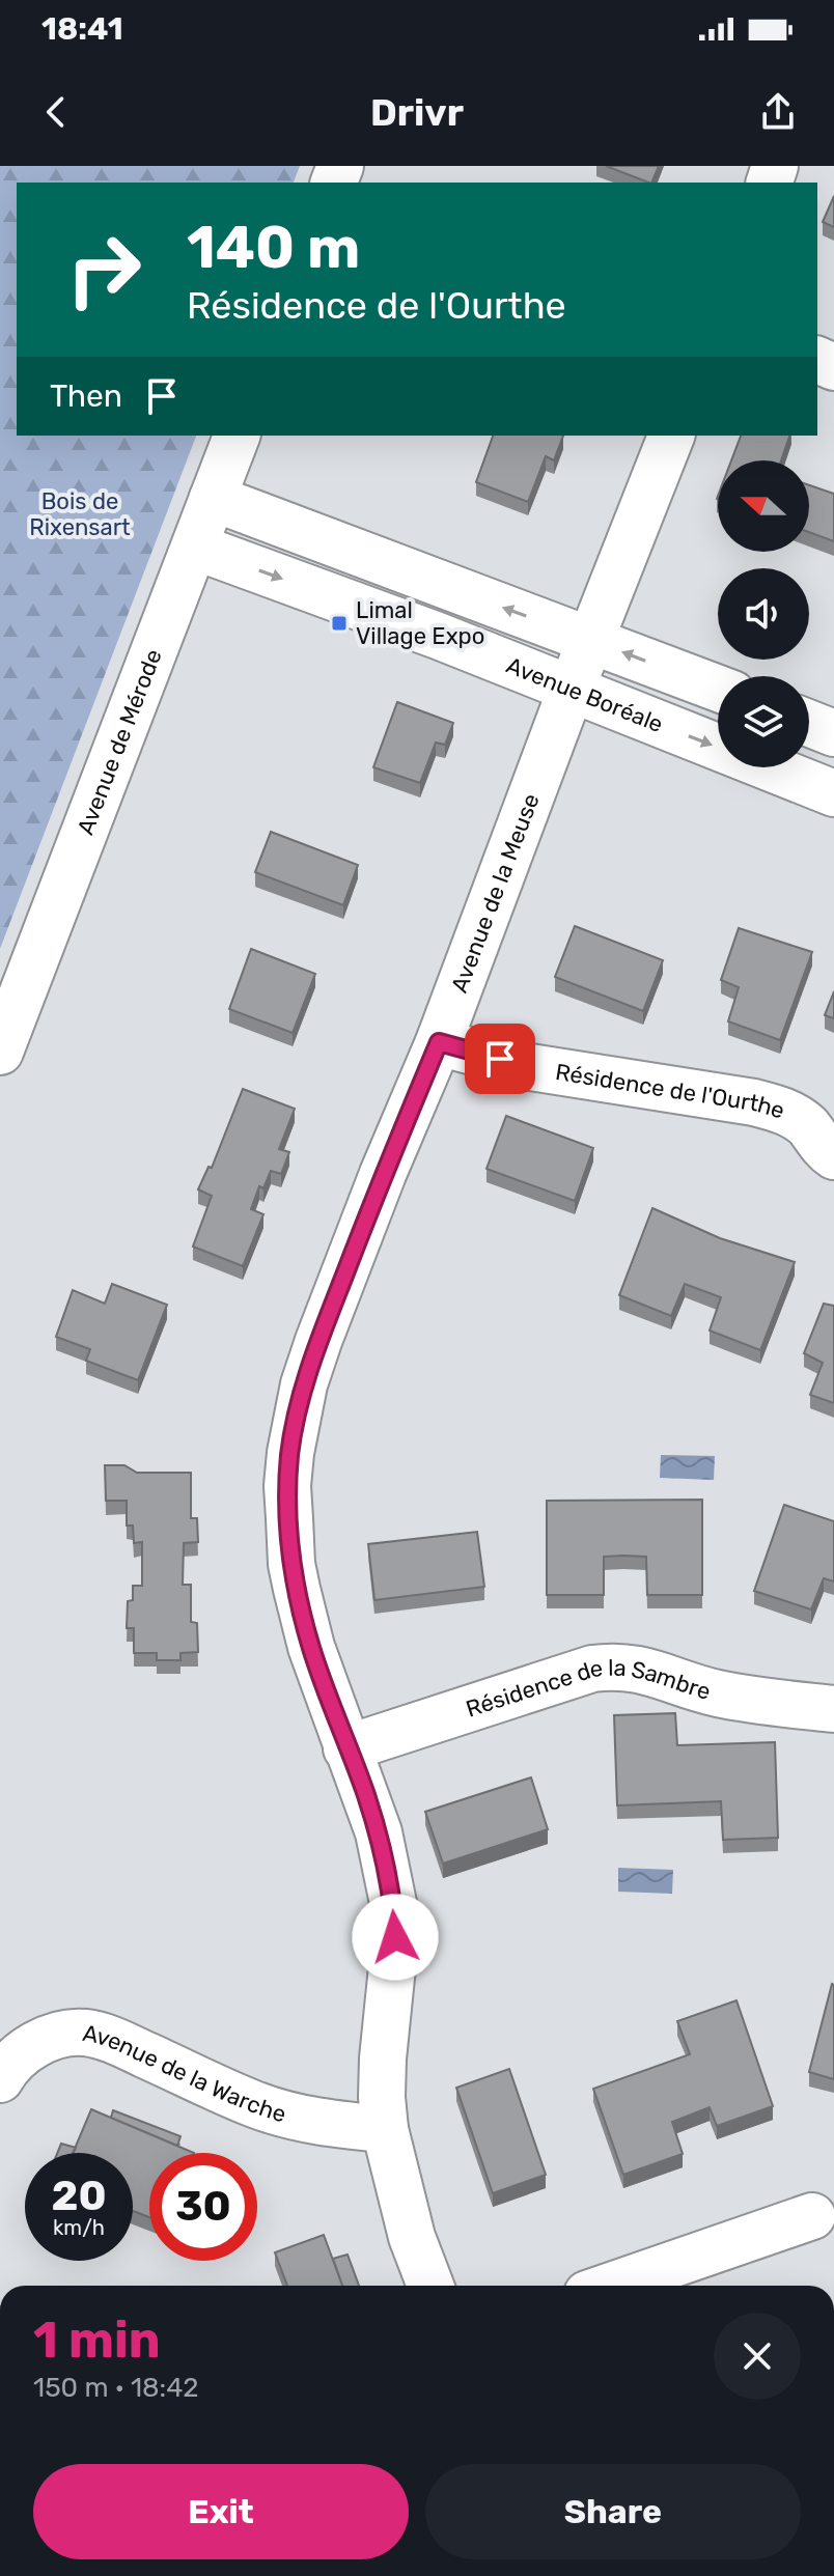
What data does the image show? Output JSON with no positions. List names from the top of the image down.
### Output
{
  "streets": {
    "street": [
      "Avenue Boréale",
      "Avenue de Mérode",
      "Avenue de la Meuse",
      "Résidence de l'Ourthe",
      "Résidence de la Sambre",
      "Avenue de la Warche"
    ]
  },
  "crossings": [
    ["Avenue Boréale", "Avenue de Mérode"],
    ["Avenue Boréale", "Avenue de la Meuse"],
    ["Avenue de la Meuse", "Résidence de l'Ourthe"],
    ["Avenue de la Meuse", "Résidence de la Sambre"],
    ["Avenue de la Meuse", "Avenue de la Warche"]
  ],
  "parks": ["Bois de Rixensart"],
  "places": {
    "transit": ["Limal Village Expo"]
  },
  "north": "left",
  "page": {
    "status": "18:41",
    "header": "Drivr",
    "turn": ["140 m", "Résidence de l'Ourthe"],
    "then": "Then",
    "speed": "20 km/h",
    "limit": "30",
    "heading": ["1 min", "150 m · 18:42"],
    "buttons": ["Exit", "Share"]
  }
}
